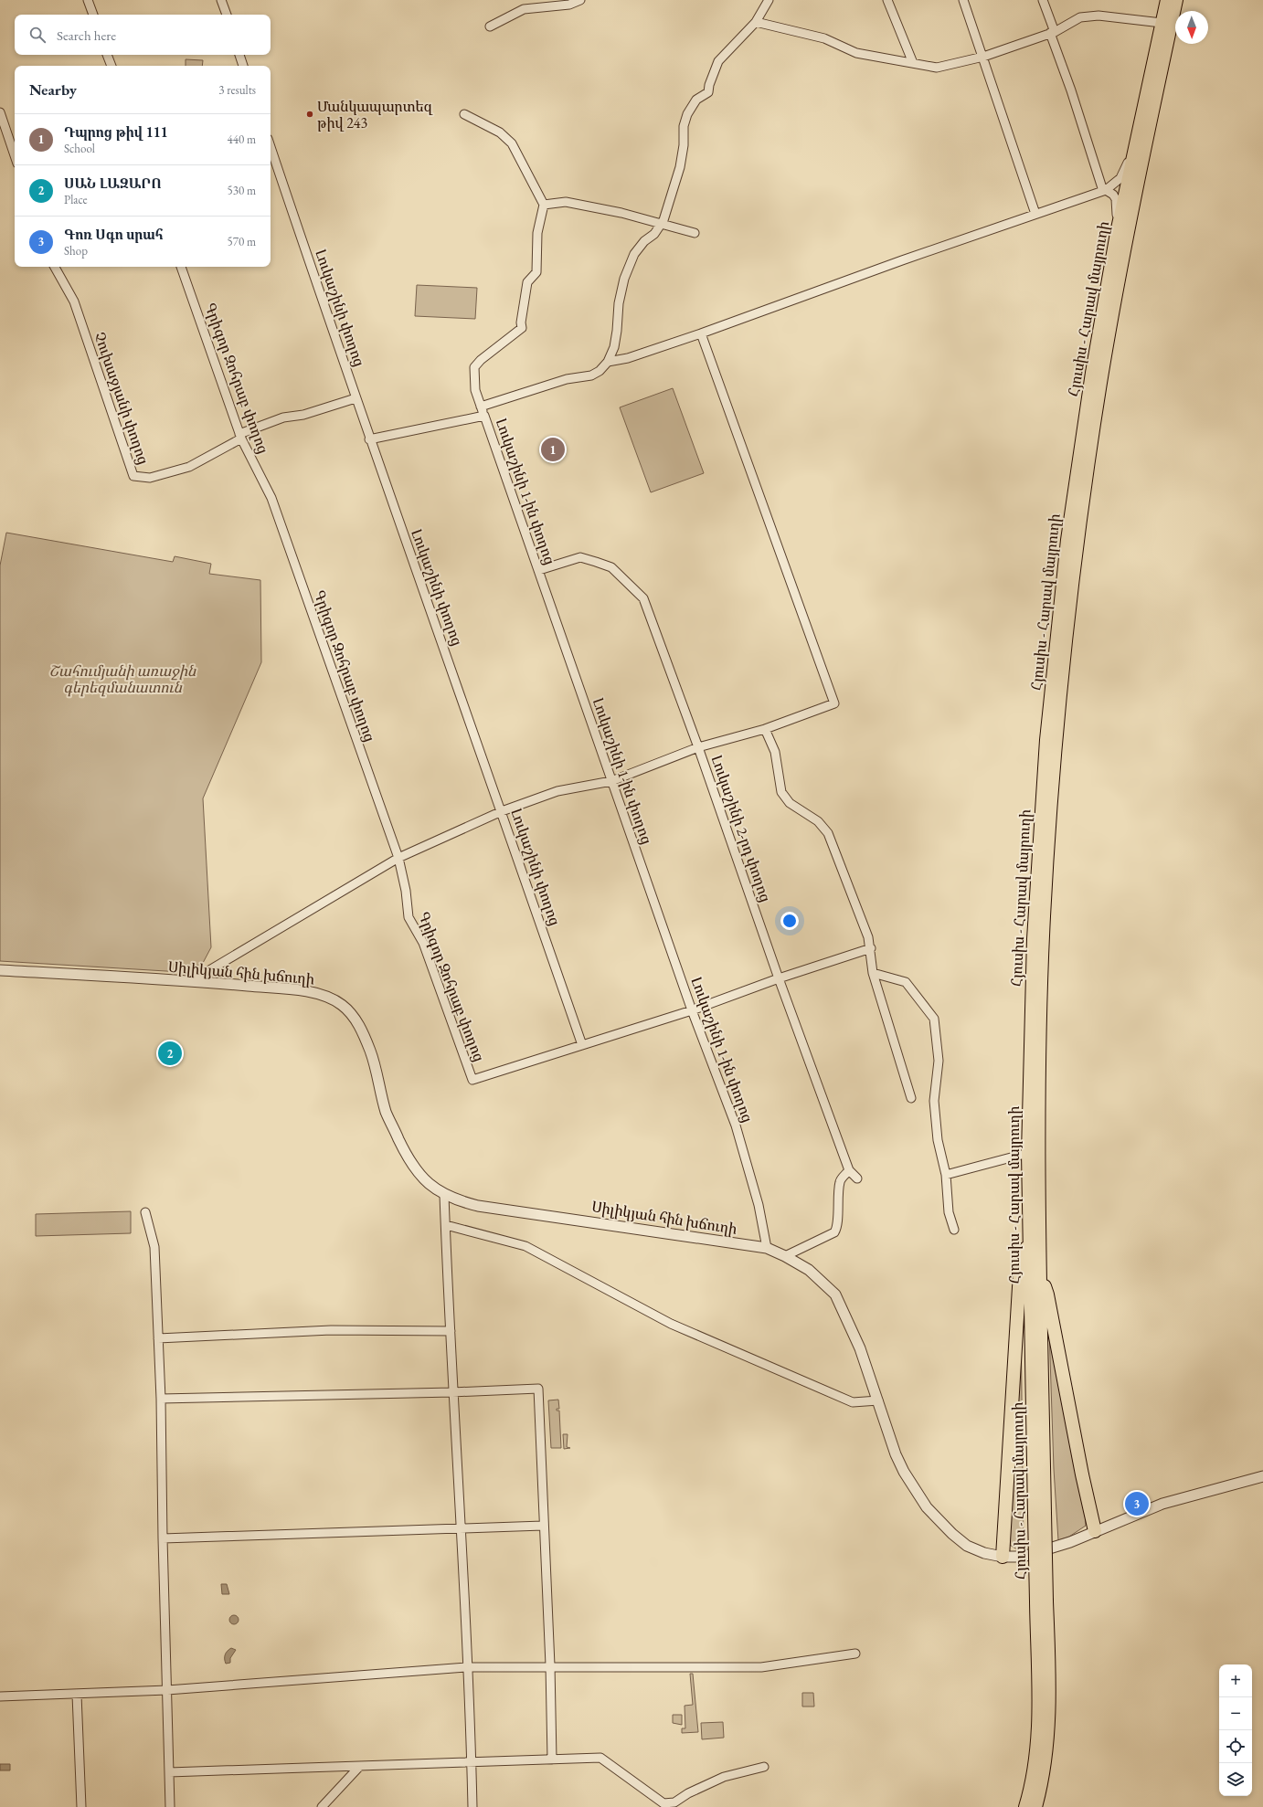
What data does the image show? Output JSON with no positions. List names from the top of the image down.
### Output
{
  "streets": {
    "highway": ["Հյուսիս - Հարավ մայրուղի"],
    "street": [
      "Լուկաշինի փողոց",
      "Գրիգոր Զոհրաբ փողոց",
      "Չուխաջյանի փողոց",
      "Լուկաշինի 1-ին փողոց",
      "Լուկաշինի 2-րդ փողոց",
      "Սիլիկյան հին խճուղի"
    ]
  },
  "crossings": [
    ["Լուկաշինի փողոց", "Գրիգոր Զոհրաբ փողոց"],
    ["Լուկաշինի փողոց", "Չուխաջյանի փողոց"],
    ["Լուկաշինի փողոց", "Լուկաշինի 1-ին փողոց"],
    ["Գրիգոր Զոհրաբ փողոց", "Չուխաջյանի փողոց"],
    ["Լուկաշինի 1-ին փողոց", "Լուկաշինի 2-րդ փողոց"],
    ["Լուկաշինի 1-ին փողոց", "Սիլիկյան հին խճուղի"]
  ],
  "parks": ["Շահումյանի առաջին գերեզմանատուն"],
  "places": ["Մանկապարտեզ թիվ 243"],
  "north": "bottom",
  "page": {
    "search": "Search here",
    "heading": ["Nearby", "3 results"],
    "list": [
      {
        "mark": "1",
        "name": "Դպրոց թիվ 111",
        "note": "School",
        "value": "440 m"
      },
      {
        "mark": "2",
        "name": "ՍԱՆ ԼԱԶԱՐՈ",
        "note": "Place",
        "value": "530 m"
      },
      {
        "mark": "3",
        "name": "Գոռ Սգո սրահ",
        "note": "Shop",
        "value": "570 m"
      }
    ],
    "pins": ["1", "2", "3"],
    "map_buttons": ["+", "−"]
  }
}
